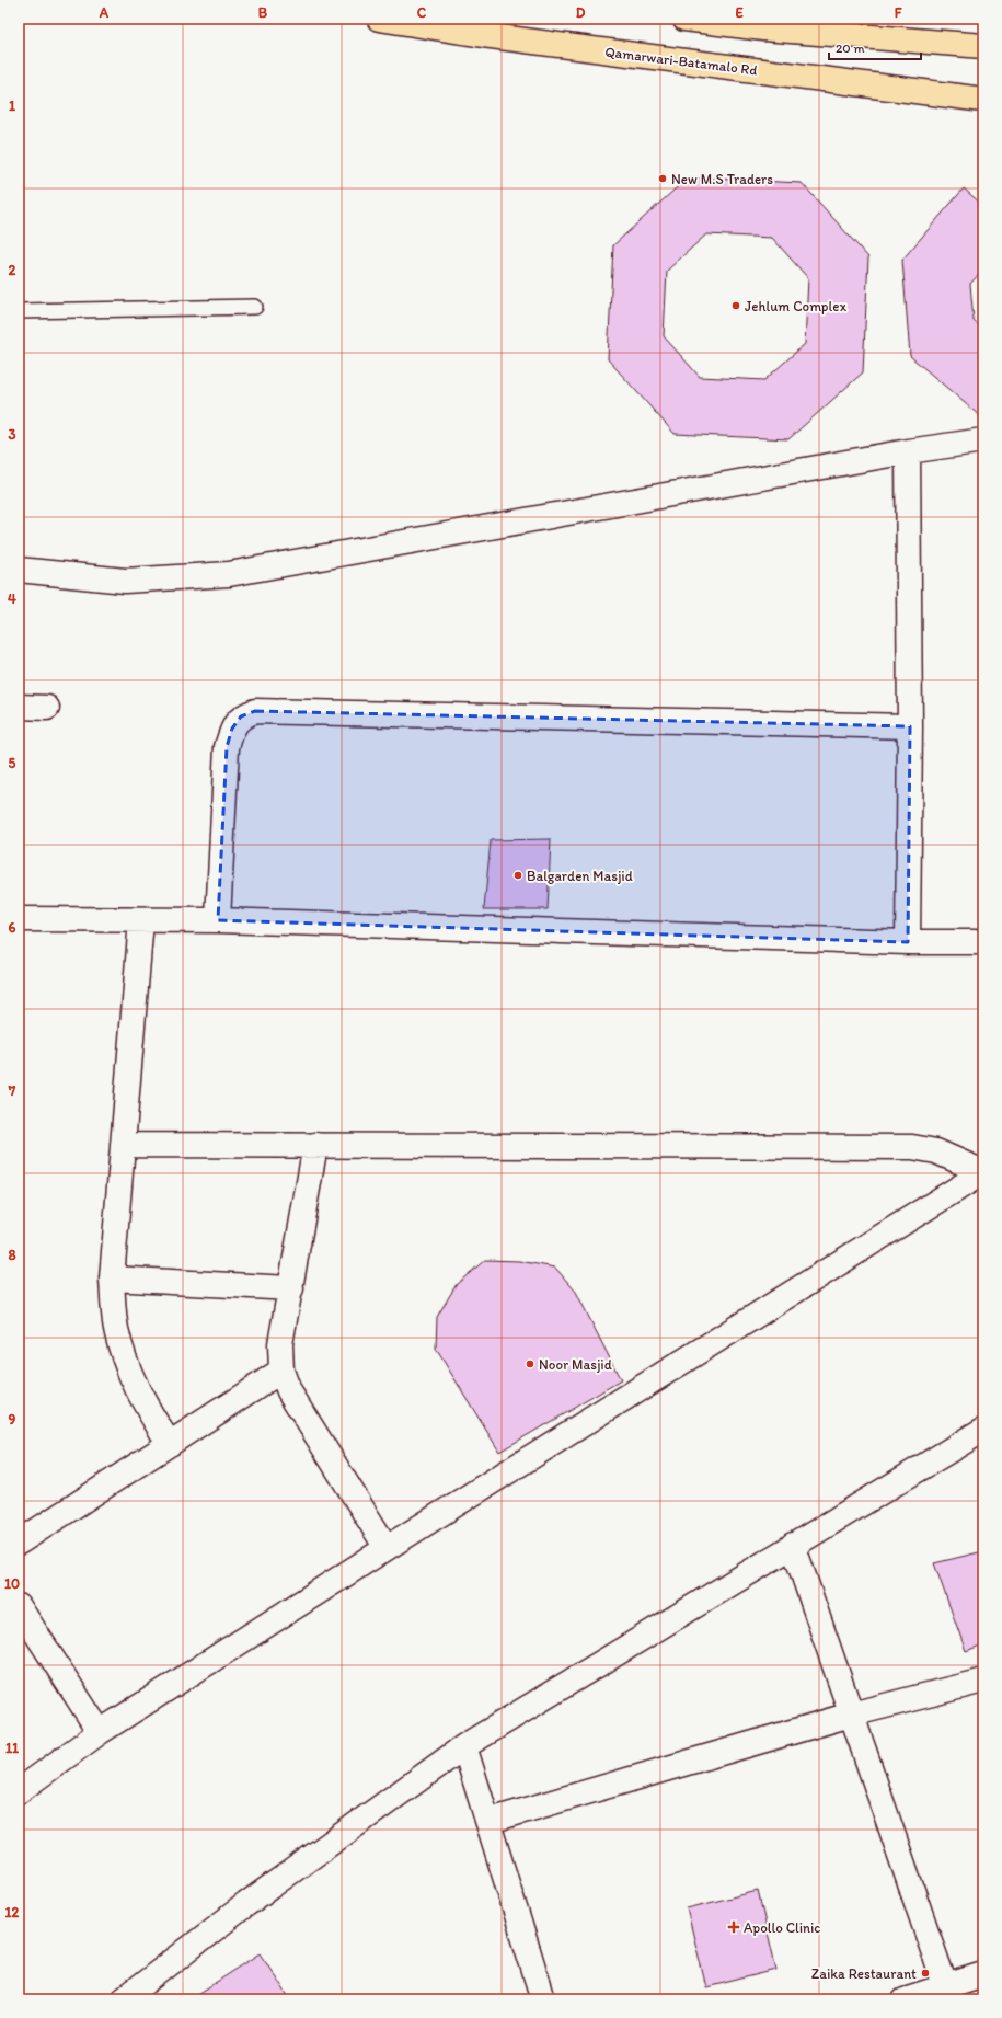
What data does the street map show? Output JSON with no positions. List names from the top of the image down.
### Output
{
  "streets": {
    "main road": ["Qamarwari-Batamalo Rd"]
  },
  "places": {
    "other": [
      "New M.S Traders",
      "Jehlum Complex",
      "Balgarden Masjid",
      "Noor Masjid",
      "Zaika Restaurant"
    ],
    "health": ["Apollo Clinic"]
  },
  "scale_bar": "20 m",
  "grid": {
    "columns": [
      "A",
      "B",
      "C",
      "D",
      "E",
      "F"
    ],
    "rows": [
      "1",
      "2",
      "3",
      "4",
      "5",
      "6",
      "7",
      "8",
      "9",
      "10",
      "11",
      "12"
    ]
  }
}
